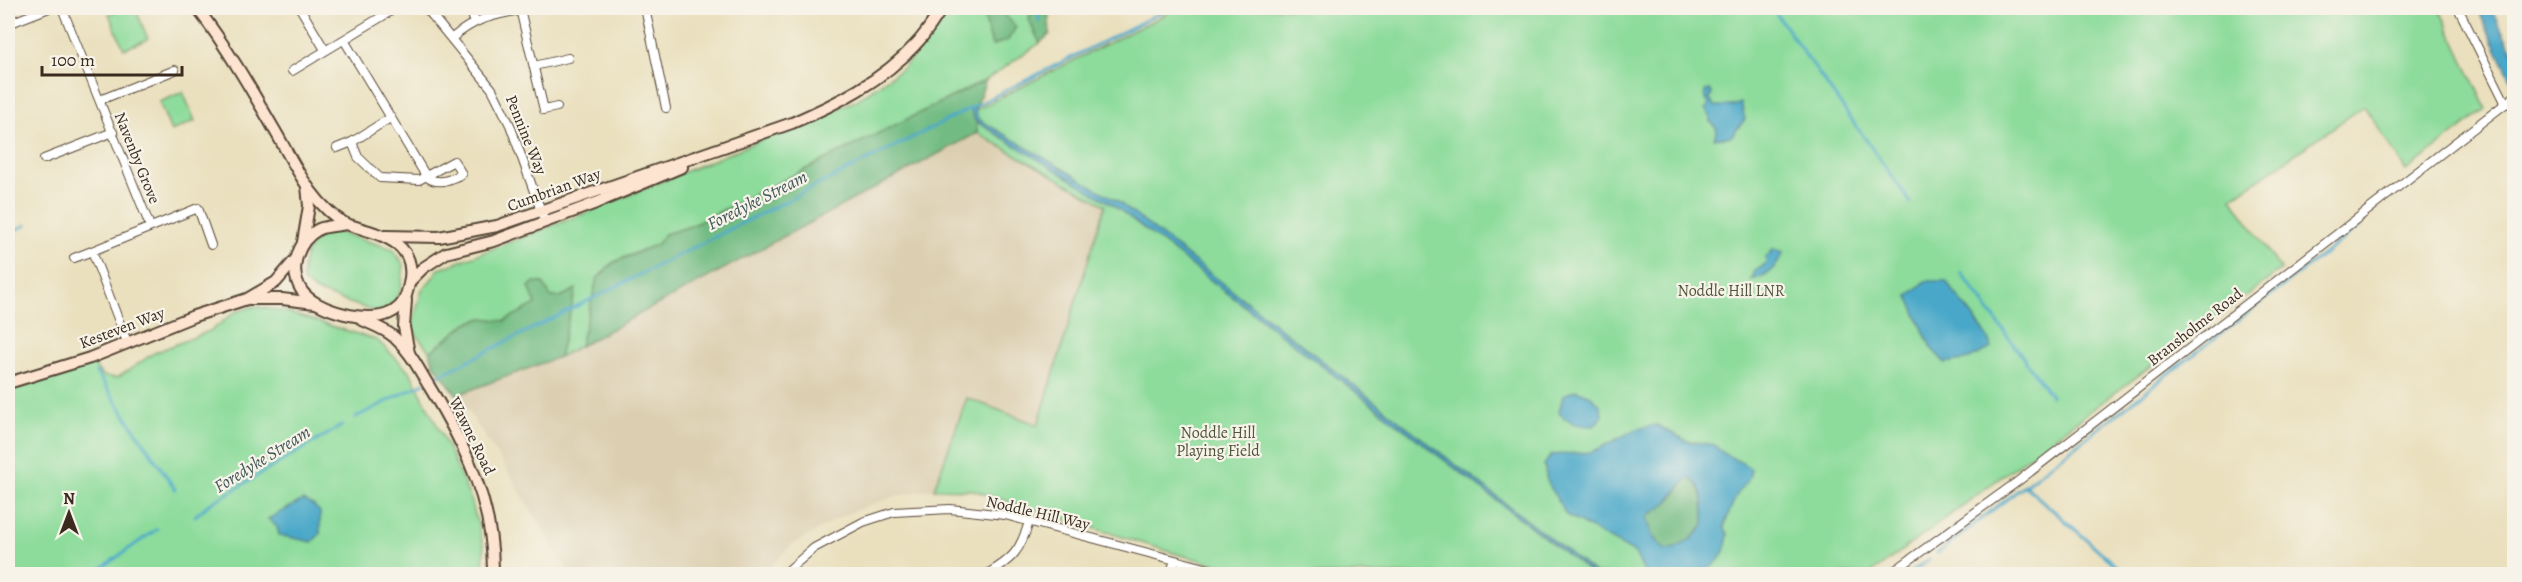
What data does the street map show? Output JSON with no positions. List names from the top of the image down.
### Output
{
  "streets": {
    "street": [
      "Pennine Way",
      "Navenby Grove",
      "Cumbrian Way",
      "Bransholme Road",
      "Kesteven Way",
      "Wawne Road",
      "Noddle Hill Way"
    ]
  },
  "crossings": [
    ["Pennine Way", "Cumbrian Way"],
    ["Cumbrian Way", "Kesteven Way"],
    ["Cumbrian Way", "Wawne Road"],
    ["Kesteven Way", "Wawne Road"]
  ],
  "water": ["Foredyke Stream"],
  "parks": ["Noddle Hill LNR", "Noddle Hill Playing Field"],
  "scale_bar": "100 m",
  "north": "top"
}
